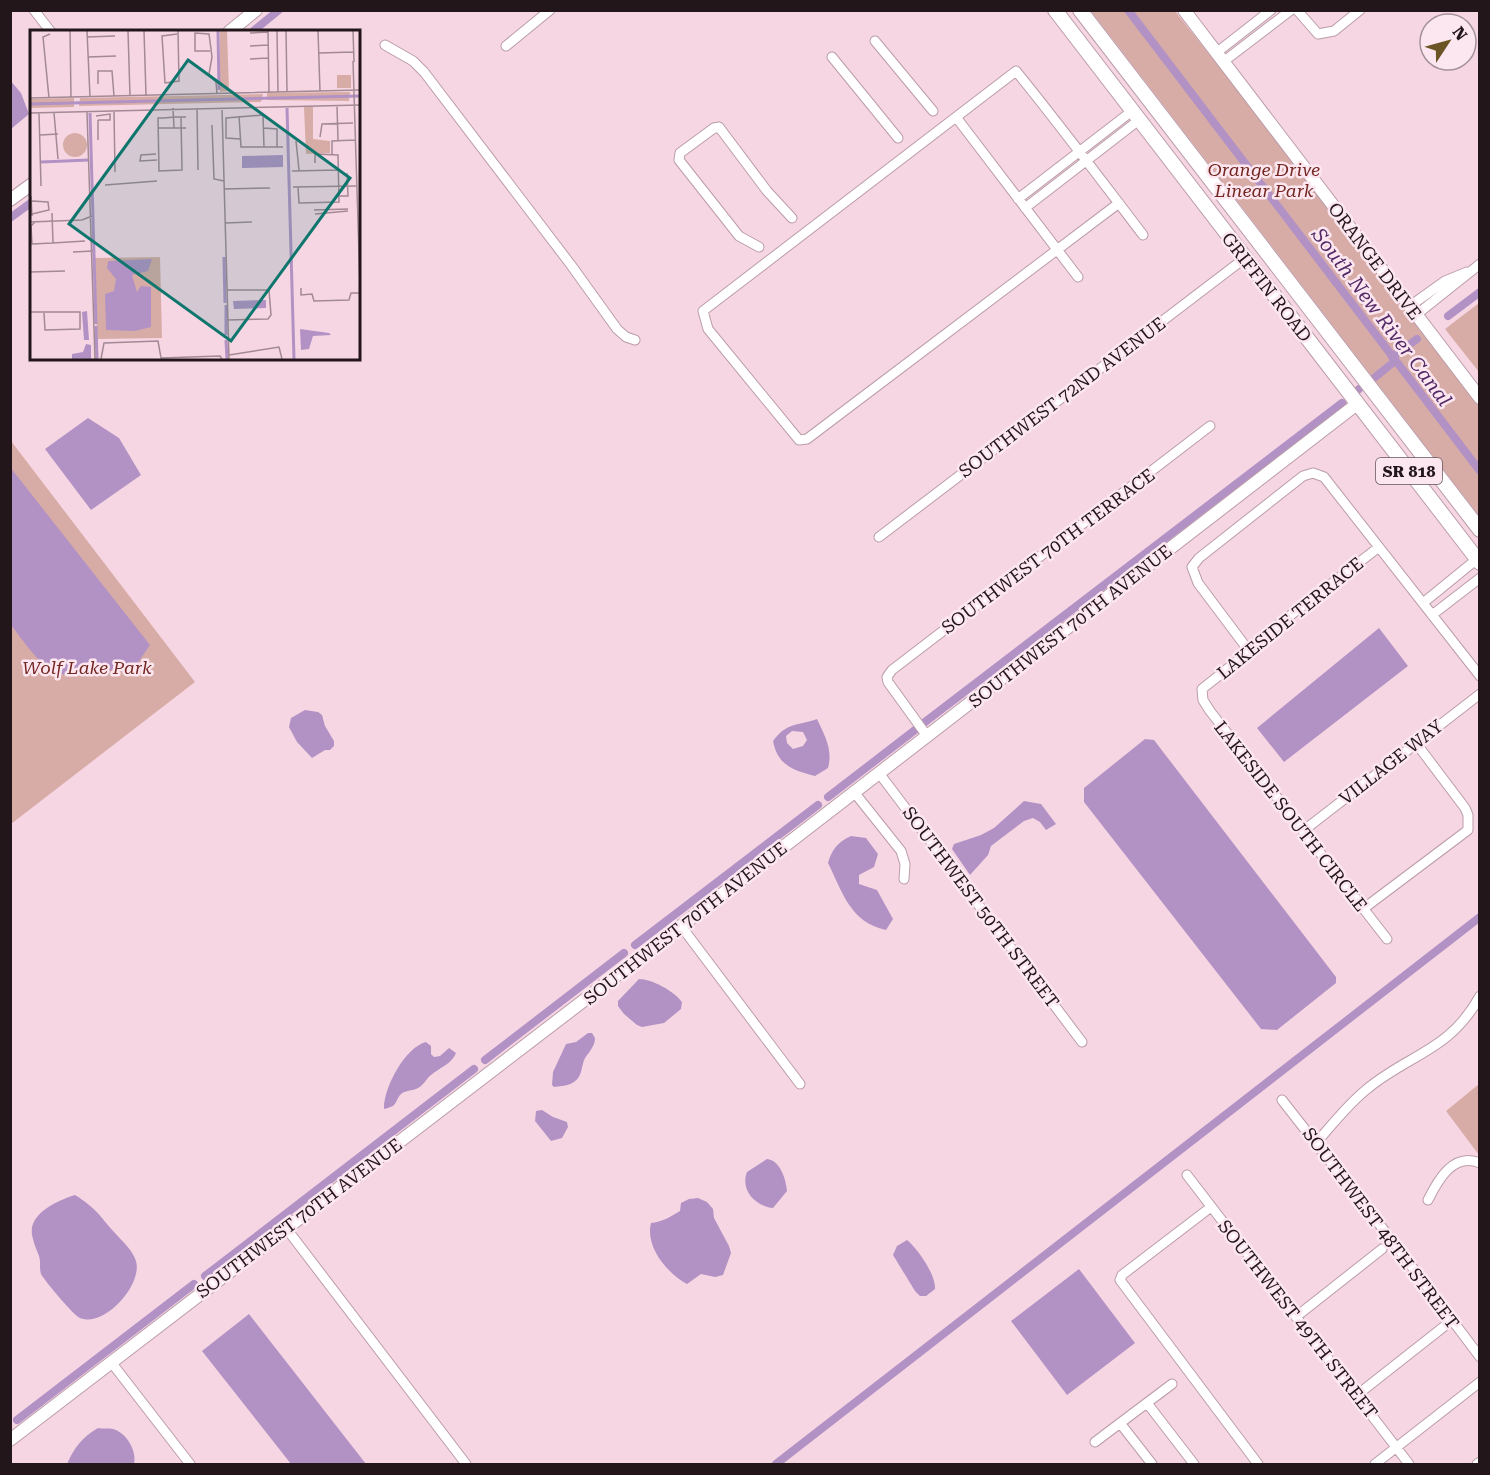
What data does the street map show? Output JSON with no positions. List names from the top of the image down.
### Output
{
  "streets": {
    "main road": ["GRIFFIN ROAD", "SR 818"],
    "street": [
      "ORANGE DRIVE",
      "SOUTHWEST 72ND AVENUE",
      "SOUTHWEST 70TH TERRACE",
      "LAKESIDE TERRACE",
      "SOUTHWEST 70TH AVENUE",
      "VILLAGE WAY",
      "LAKESIDE SOUTH CIRCLE",
      "SOUTHWEST 50TH STREET",
      "SOUTHWEST 48TH STREET",
      "SOUTHWEST 49TH STREET"
    ]
  },
  "crossings": [
    ["GRIFFIN ROAD", "SOUTHWEST 72ND AVENUE"],
    ["GRIFFIN ROAD", "SOUTHWEST 70TH AVENUE"],
    ["SOUTHWEST 70TH TERRACE", "SOUTHWEST 70TH AVENUE"],
    ["LAKESIDE TERRACE", "LAKESIDE SOUTH CIRCLE"],
    ["SOUTHWEST 70TH AVENUE", "SOUTHWEST 50TH STREET"],
    ["VILLAGE WAY", "LAKESIDE SOUTH CIRCLE"]
  ],
  "water": ["South New River Canal"],
  "parks": ["Orange Drive Linear Park", "Wolf Lake Park"],
  "north": "top right"
}
